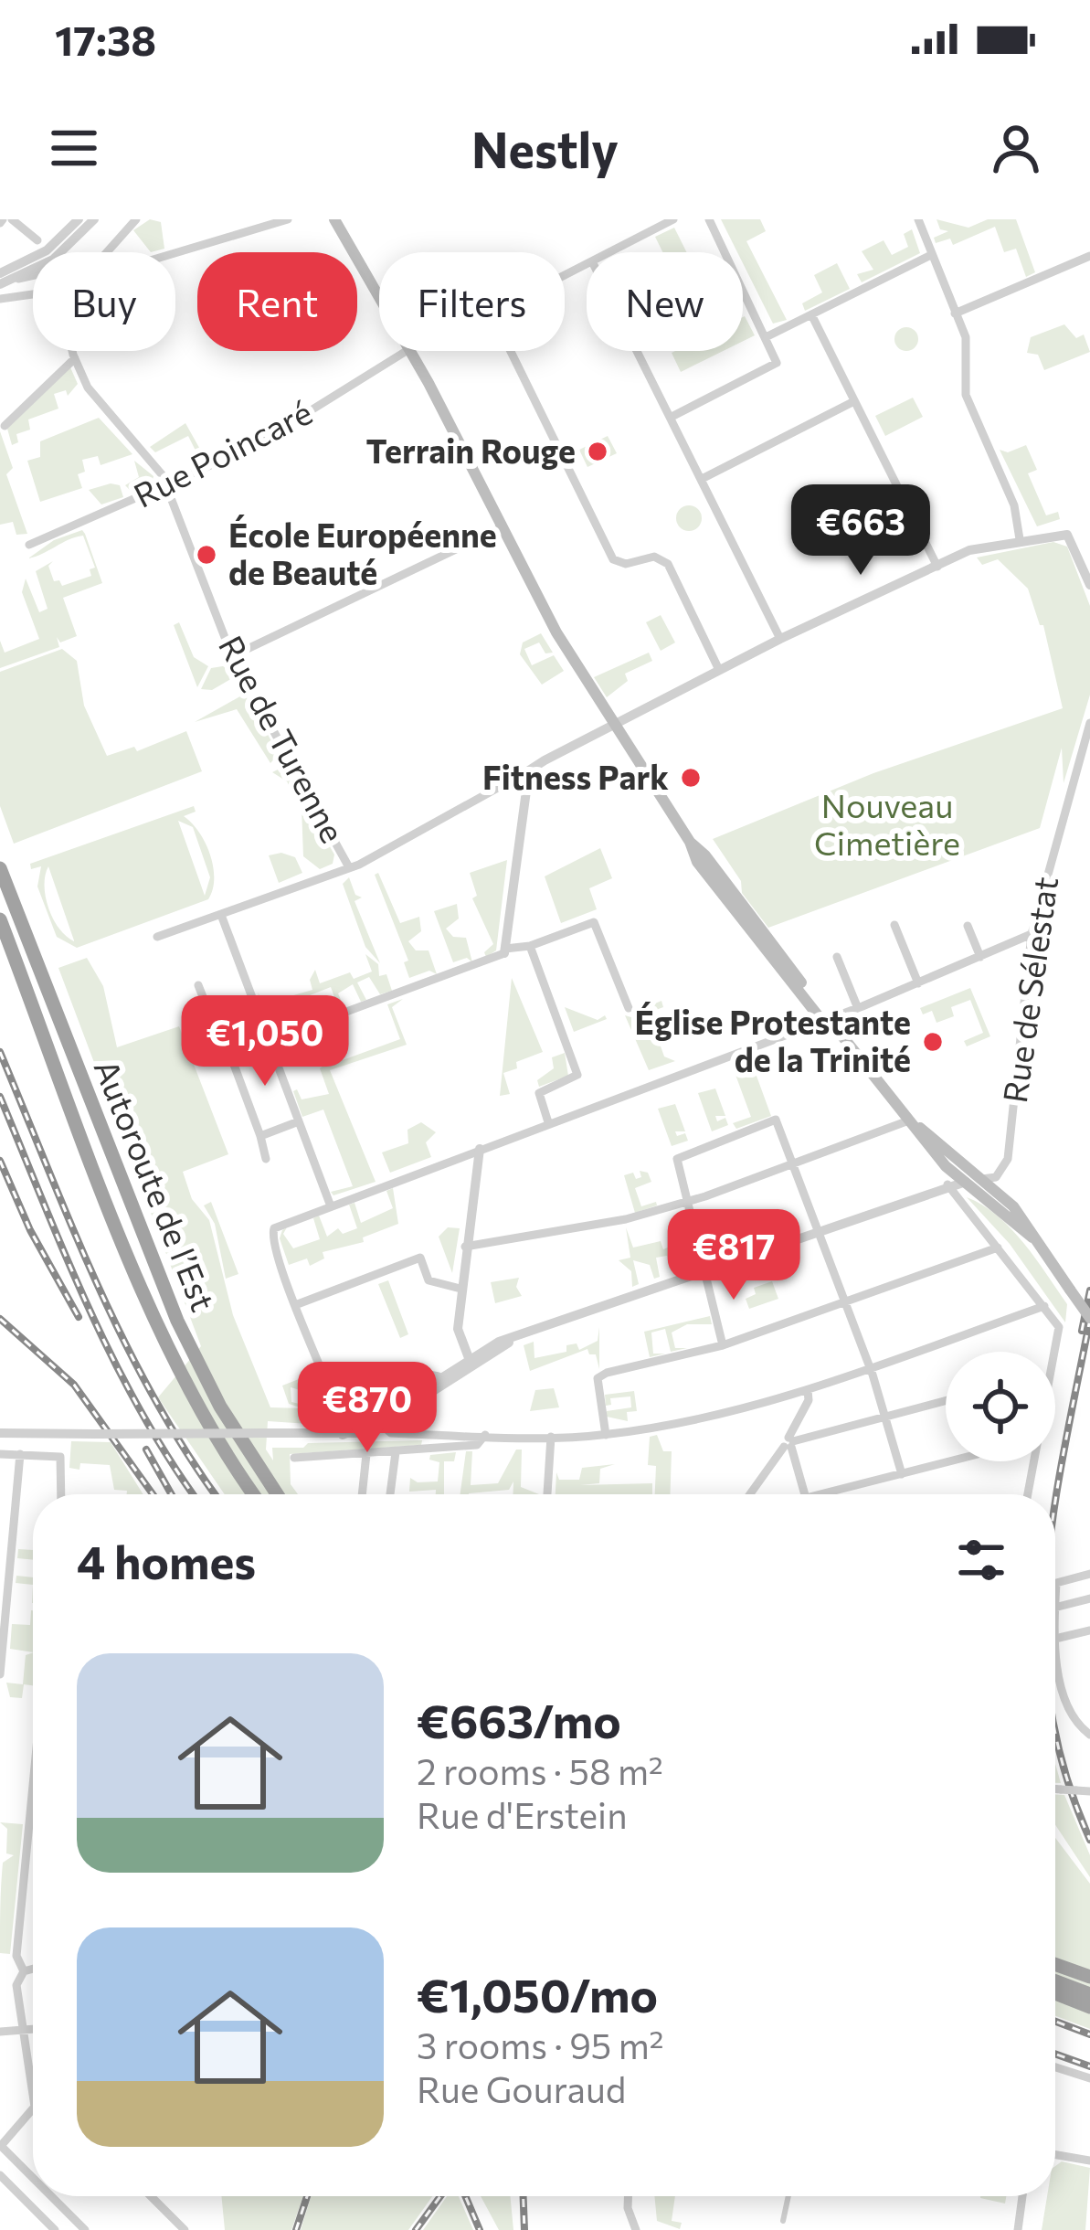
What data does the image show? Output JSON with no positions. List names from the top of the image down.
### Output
{
  "streets": {
    "highway": ["Autoroute de l’Est"],
    "street": ["Rue Poincaré", "Rue de Turenne", "Rue de Sélestat"]
  },
  "crossings": [
    ["Rue Poincaré", "Rue de Turenne"]
  ],
  "parks": ["Nouveau Cimetière"],
  "places": [
    "Terrain Rouge",
    "École Européenne de Beauté",
    "Fitness Park",
    "Église Protestante de la Trinité"
  ],
  "page": {
    "status": "17:38",
    "header": "Nestly",
    "chip": [
      "Buy",
      "Rent",
      "Filters",
      "New"
    ],
    "price": [
      "€663",
      "€1,050",
      "€817",
      "€870"
    ],
    "heading": "4 homes",
    "list": [
      {
        "name": "€663/mo",
        "note": "2 rooms · 58 m² · Rue d'Erstein"
      },
      {
        "name": "€1,050/mo",
        "note": "3 rooms · 95 m² · Rue Gouraud"
      }
    ]
  }
}
